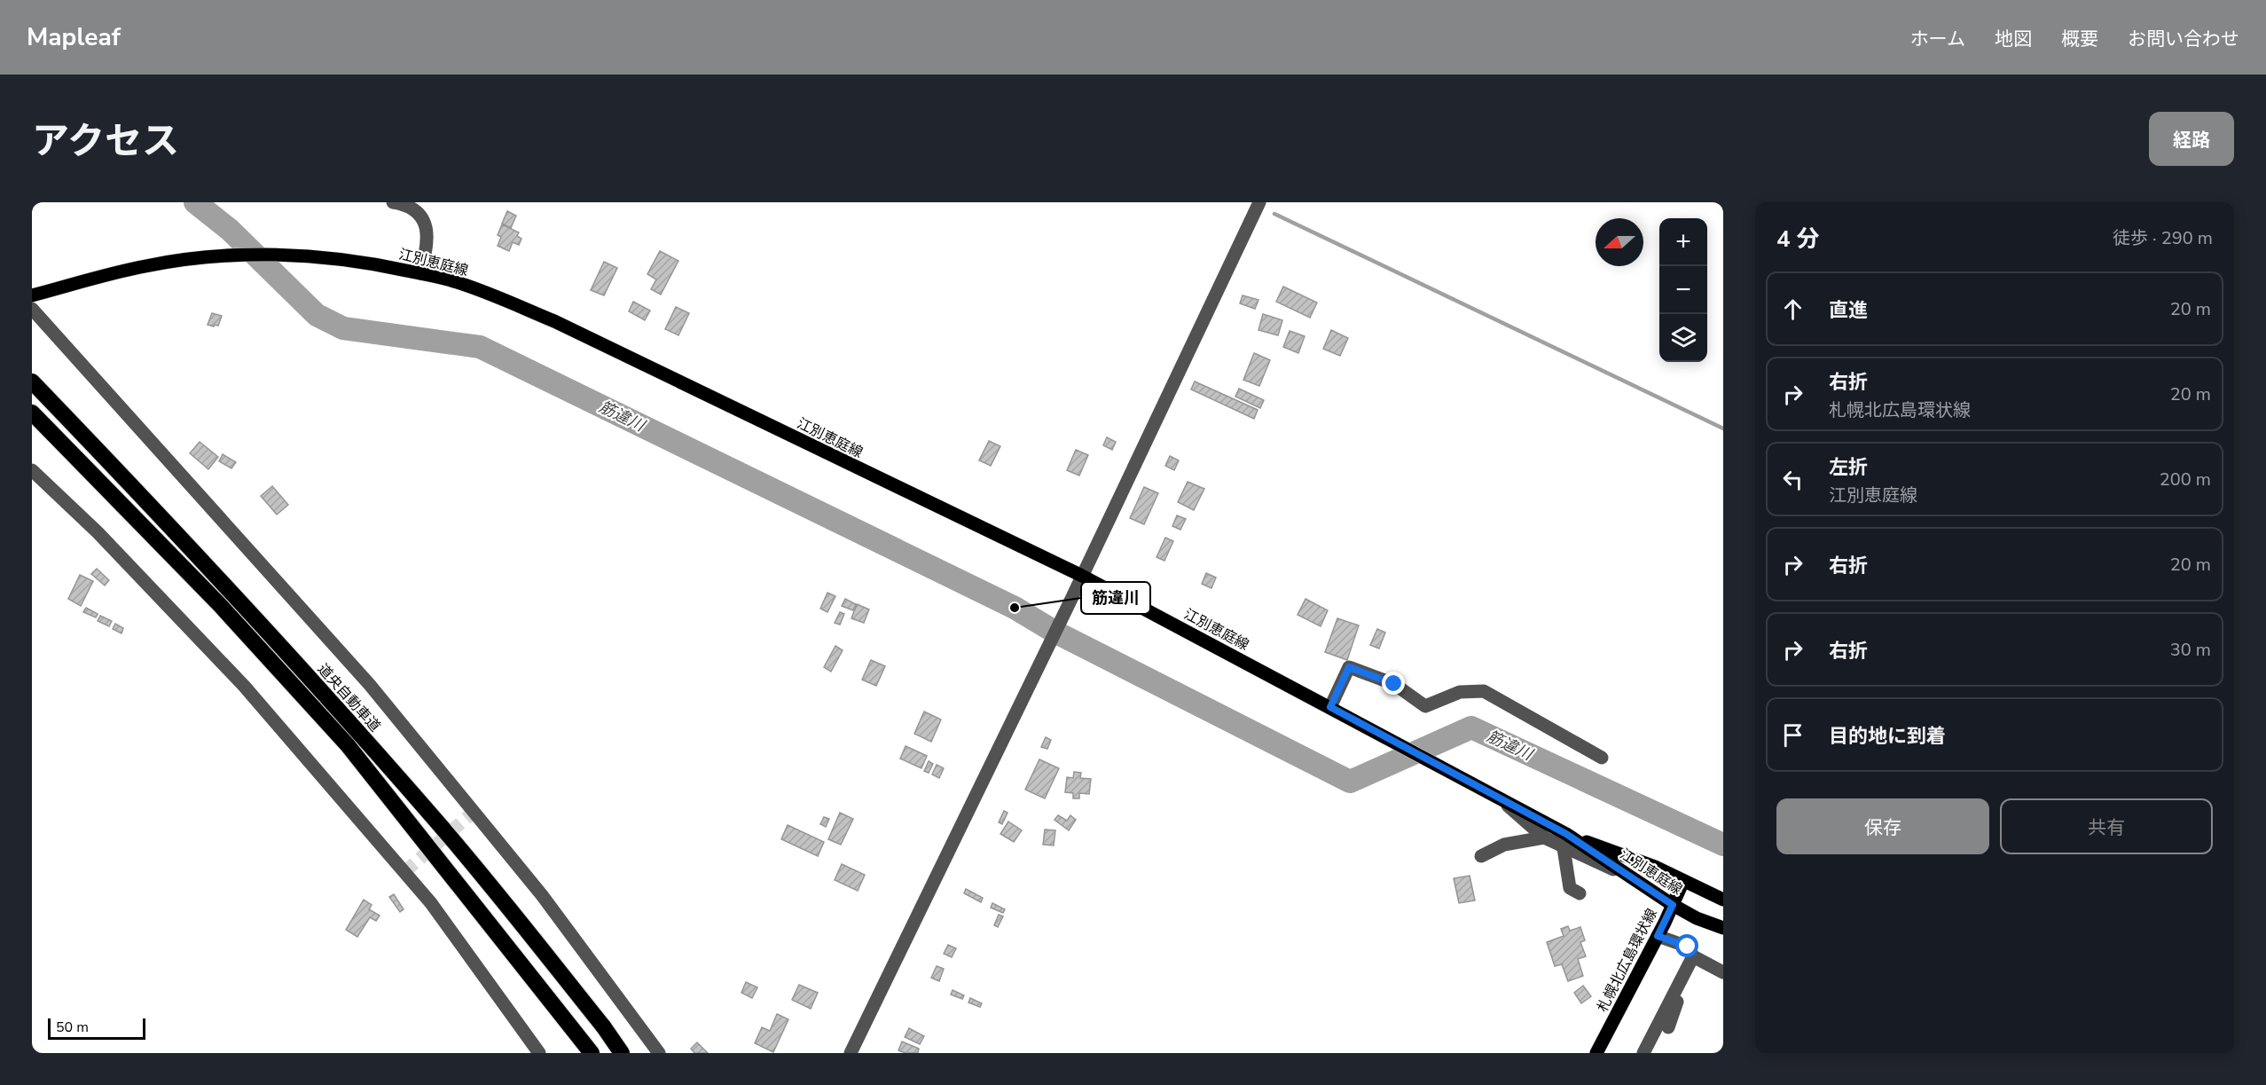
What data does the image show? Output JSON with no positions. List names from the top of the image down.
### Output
{
  "streets": {
    "highway": ["道央自動車道"],
    "main road": ["江別恵庭線", "札幌北広島環状線"]
  },
  "crossings": [
    ["江別恵庭線", "札幌北広島環状線"]
  ],
  "water": ["筋違川"],
  "places": ["筋違川"],
  "scale_bar": "50 m",
  "north": "left",
  "page": {
    "header": "Mapleaf",
    "nav": [
      "ホーム",
      "地図",
      "概要",
      "お問い合わせ"
    ],
    "title": "アクセス",
    "buttons": [
      "経路",
      ["保存", "共有"]
    ],
    "heading": ["4 分", "徒歩 · 290 m"],
    "map_buttons": ["+", "−"],
    "list": [
      ["直進", "20 m"],
      ["右折", "札幌北広島環状線", "20 m"],
      ["左折", "江別恵庭線", "200 m"],
      ["右折", "20 m"],
      ["右折", "30 m"],
      "目的地に到着"
    ],
    "scale": "50 m"
  }
}
